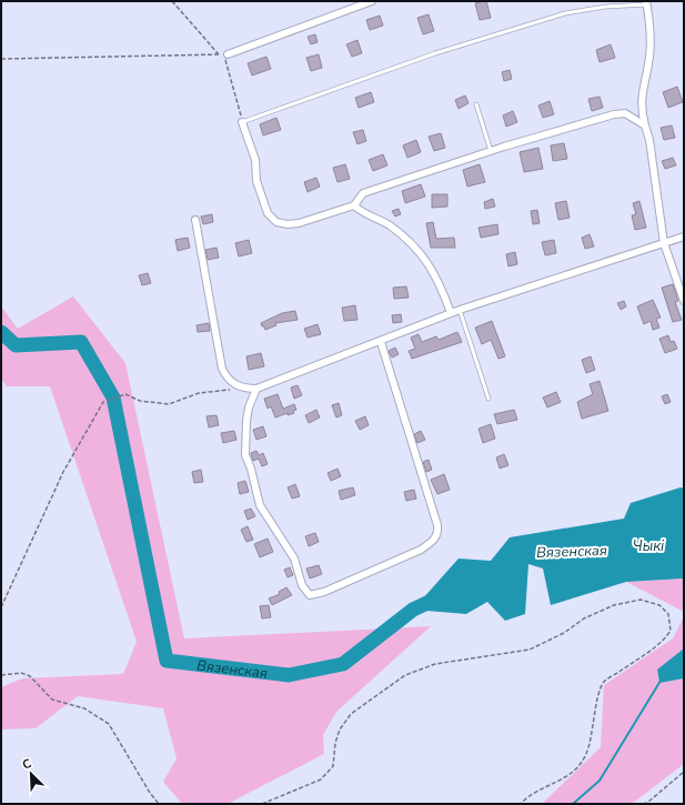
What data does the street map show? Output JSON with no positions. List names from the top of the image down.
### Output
{
  "water": ["Чыкі", "Вязенская"],
  "north": "top left"
}
